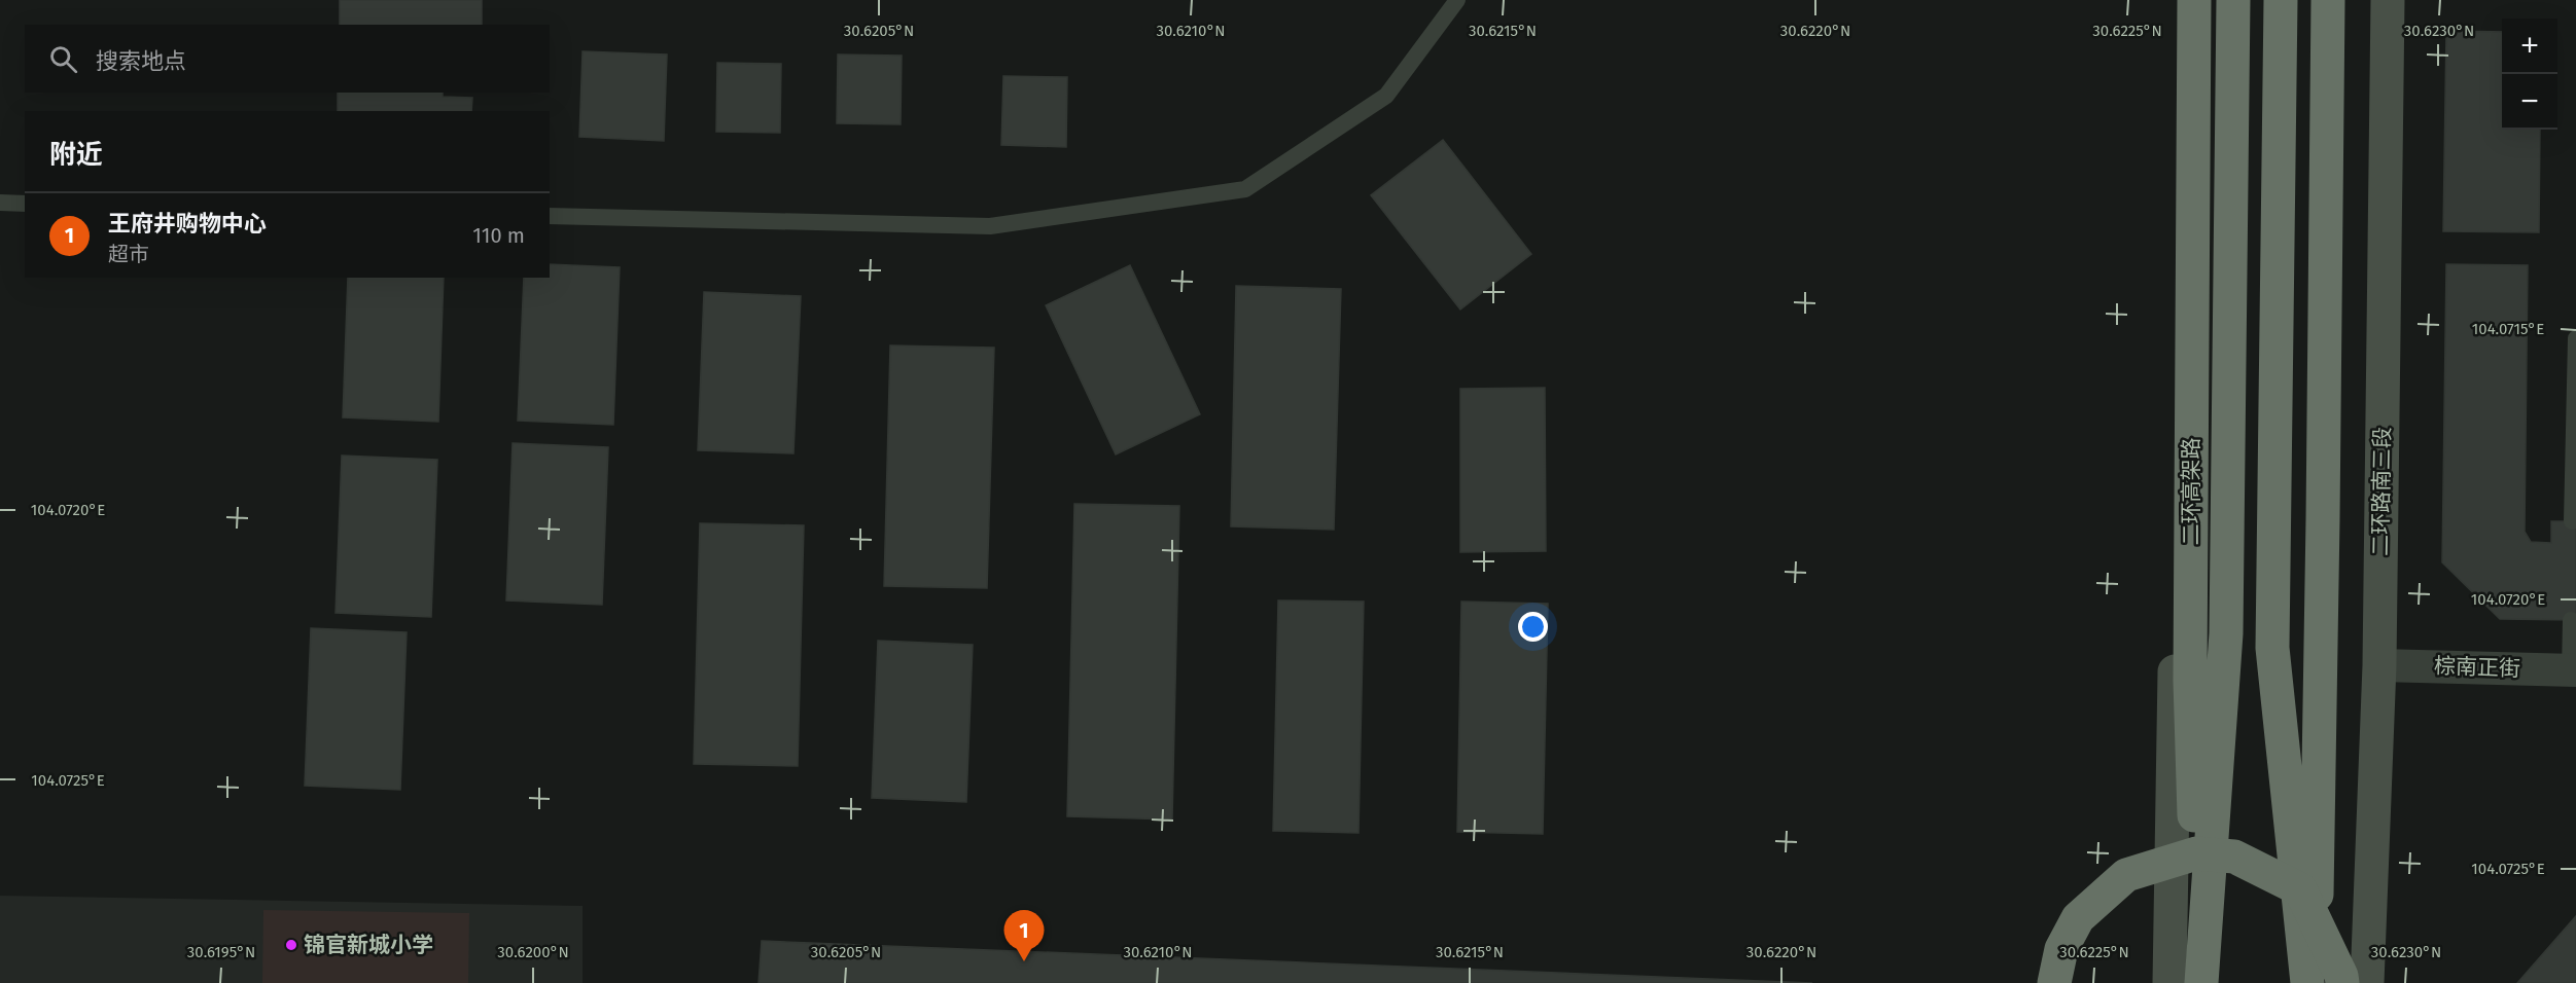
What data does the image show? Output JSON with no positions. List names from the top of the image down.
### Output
{
  "streets": {
    "highway": ["二环高架路"],
    "main road": ["二环路南三段"],
    "street": ["棕南正街"]
  },
  "crossings": [
    ["二环路南三段", "棕南正街"]
  ],
  "places": ["锦官新城小学"],
  "page": {
    "map_buttons": ["+", "−"],
    "search": "搜索地点",
    "heading": "附近",
    "list": [
      {
        "mark": "1",
        "name": "王府井购物中心",
        "note": "超市",
        "value": "110 m"
      }
    ],
    "pins": "1"
  },
  "coordinates": [
    "30.6205°N",
    "30.6210°N",
    "30.6215°N",
    "30.6220°N",
    "30.6225°N",
    "30.6230°N",
    "104.0715°E",
    "104.0720°E",
    "104.0725°E",
    "30.6195°N",
    "30.6200°N"
  ]
}
